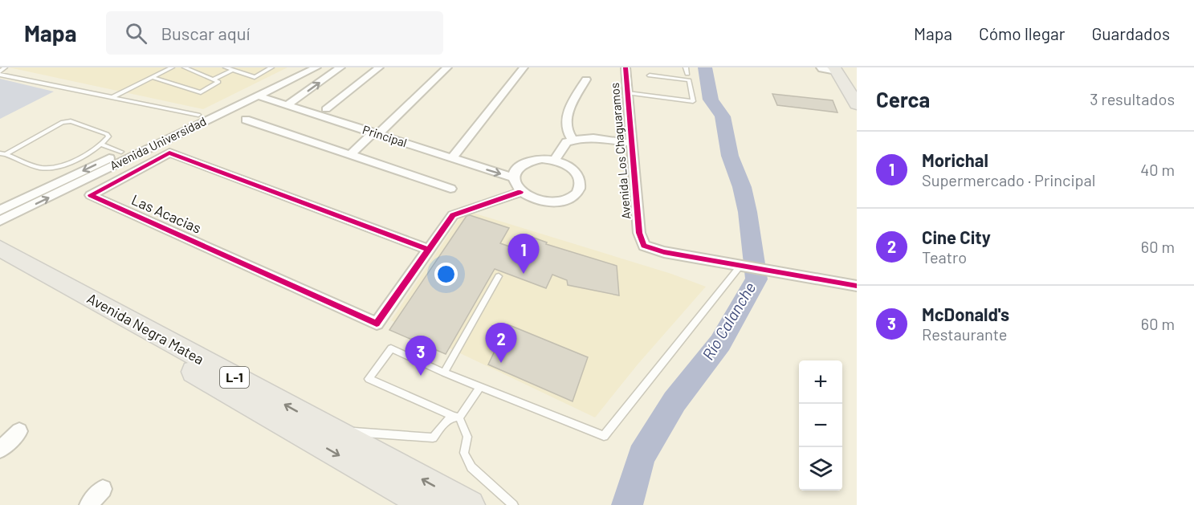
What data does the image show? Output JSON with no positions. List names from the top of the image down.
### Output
{
  "streets": {
    "main road": ["Avenida Negra Matea", "L-1"],
    "street": [
      "Principal",
      "Avenida Universidad",
      "Avenida Los Chaguaramos",
      "Las Acacias"
    ]
  },
  "crossings": [
    ["Principal", "Avenida Universidad"],
    ["Principal", "Las Acacias"]
  ],
  "water": ["Río Calanche"],
  "page": {
    "header": "Mapa",
    "search": "Buscar aquí",
    "nav": ["Mapa", "Cómo llegar", "Guardados"],
    "heading": ["Cerca", "3 resultados"],
    "list": [
      {
        "mark": "1",
        "name": "Morichal",
        "note": "Supermercado · Principal",
        "value": "40 m"
      },
      {
        "mark": "2",
        "name": "Cine City",
        "note": "Teatro",
        "value": "60 m"
      },
      {
        "mark": "3",
        "name": "McDonald's",
        "note": "Restaurante",
        "value": "60 m"
      }
    ],
    "pins": ["1", "2", "3"],
    "map_buttons": ["+", "−"]
  }
}
